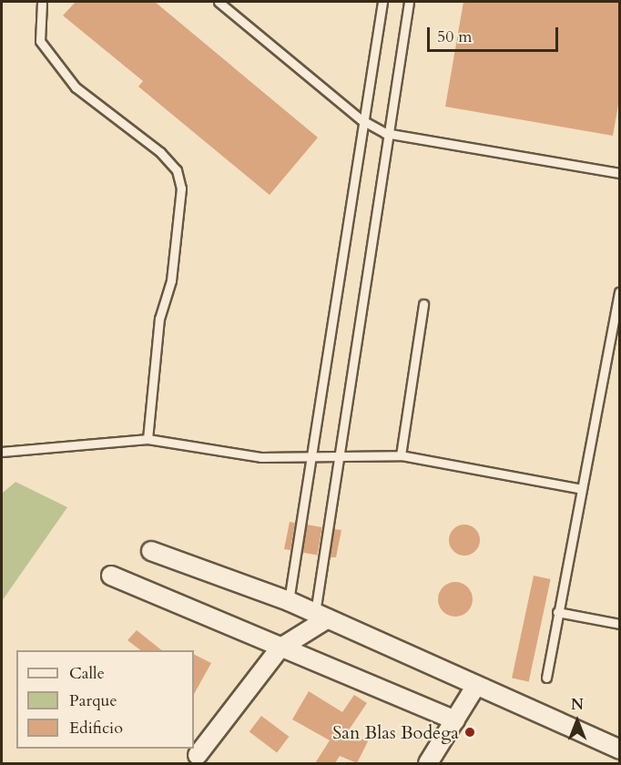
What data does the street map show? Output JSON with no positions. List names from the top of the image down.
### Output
{
  "places": ["San Blas Bodega"],
  "legend": ["Calle", "Parque", "Edificio"],
  "scale_bar": "50 m",
  "north": "top"
}
